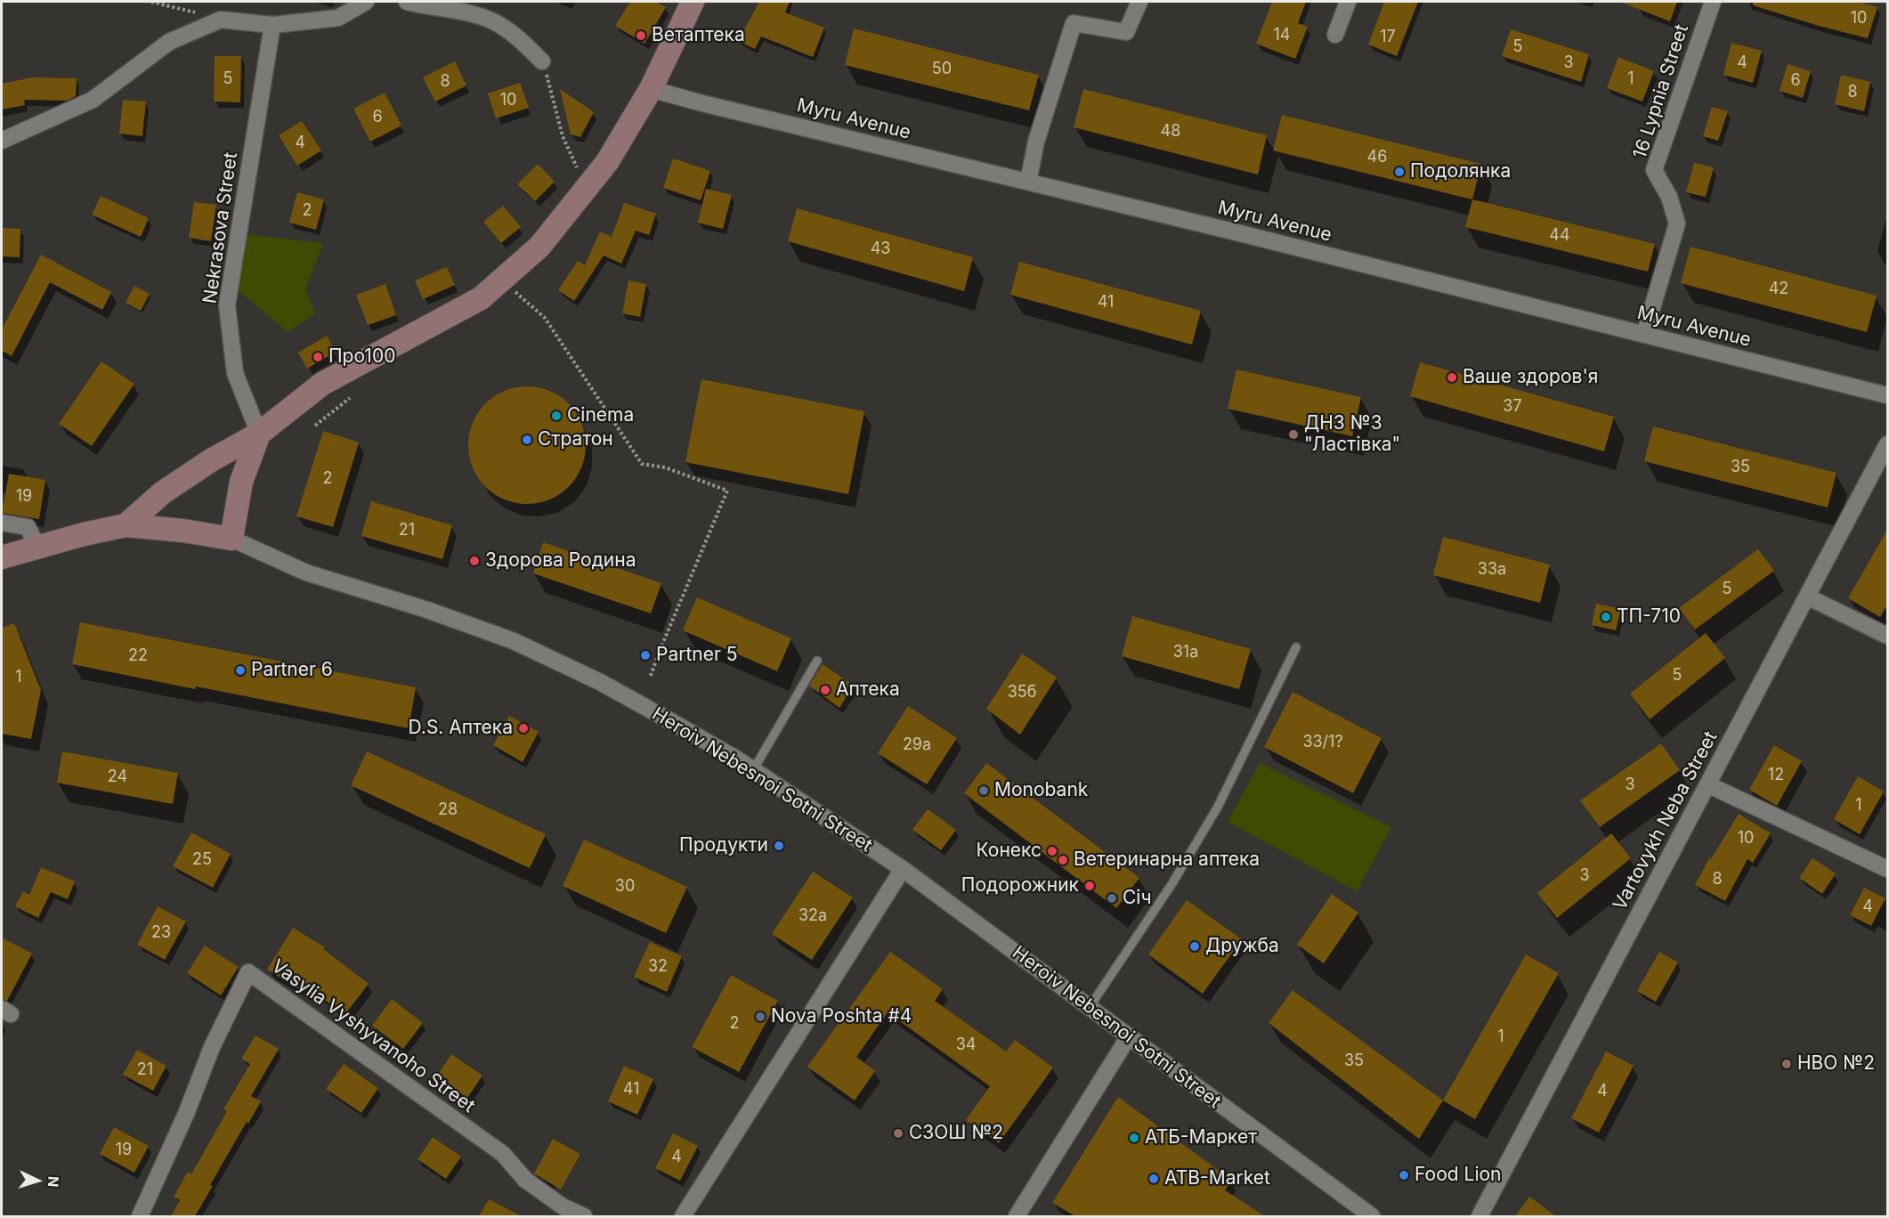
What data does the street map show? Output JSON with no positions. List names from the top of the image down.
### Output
{
  "streets": {
    "main road": ["Heroiv Nebesnoi Sotni Street"],
    "street": [
      "16 Lypnia Street",
      "Myru Avenue",
      "Nekrasova Street",
      "Vartovykh Neba Street",
      "Vasylia Vyshyvanoho Street"
    ]
  },
  "crossings": [
    ["16 Lypnia Street", "Myru Avenue"]
  ],
  "places": [
    "Ветаптека",
    "Подолянка",
    "Про100",
    "Ваше здоров'я",
    "Cinema",
    "ДНЗ №3 \"Ластівка\"",
    "Стратон",
    "Здорова Родина",
    "ТП-710",
    "Partner 5",
    "Partner 6",
    "Аптека",
    "D.S. Аптека",
    "Monobank",
    "Продукти",
    "Конекс",
    "Ветеринарна аптека",
    "Подорожник",
    "Січ",
    "Дружба",
    "Nova Poshta #4",
    "НВО №2",
    "СЗОШ №2",
    "АТБ-Маркет",
    "Food Lion",
    "ATB-Market"
  ],
  "house_numbers": [
    "10",
    "14",
    "17",
    "5",
    "3",
    "4",
    "50",
    "5",
    "1",
    "6",
    "8",
    "8",
    "10",
    "6",
    "48",
    "4",
    "46",
    "2",
    "44",
    "43",
    "42",
    "41",
    "37",
    "35",
    "2",
    "19",
    "21",
    "33а",
    "5",
    "31а",
    "22",
    "5",
    "1",
    "35б",
    "33/1?",
    "29а",
    "12",
    "24",
    "3",
    "1",
    "28",
    "10",
    "25",
    "3",
    "8",
    "30",
    "4",
    "32а",
    "23",
    "32",
    "2",
    "1",
    "34",
    "35",
    "21",
    "41",
    "4",
    "19",
    "4"
  ],
  "north": "right"
}
